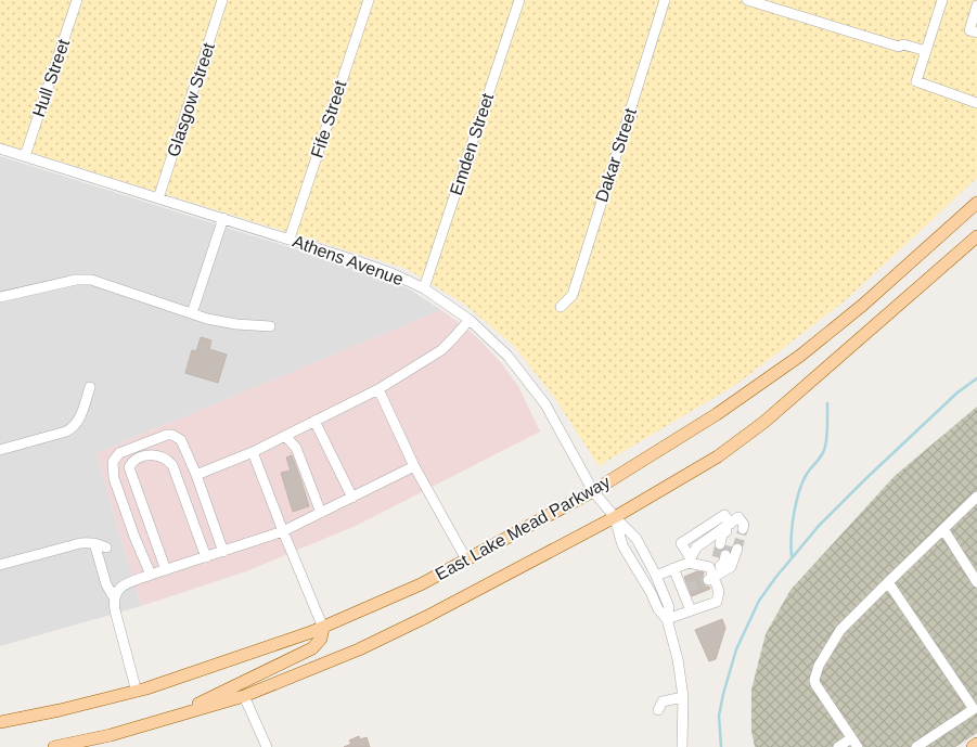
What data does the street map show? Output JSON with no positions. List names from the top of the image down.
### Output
{
  "streets": {
    "main road": ["East Lake Mead Parkway"],
    "street": [
      "Hull Street",
      "Glasgow Street",
      "Fife Street",
      "Emden Street",
      "Dakar Street",
      "Athens Avenue"
    ]
  },
  "crossings": [
    ["Hull Street", "Athens Avenue"],
    ["Glasgow Street", "Athens Avenue"],
    ["Fife Street", "Athens Avenue"],
    ["Emden Street", "Athens Avenue"],
    ["Athens Avenue", "East Lake Mead Parkway"]
  ]
}
